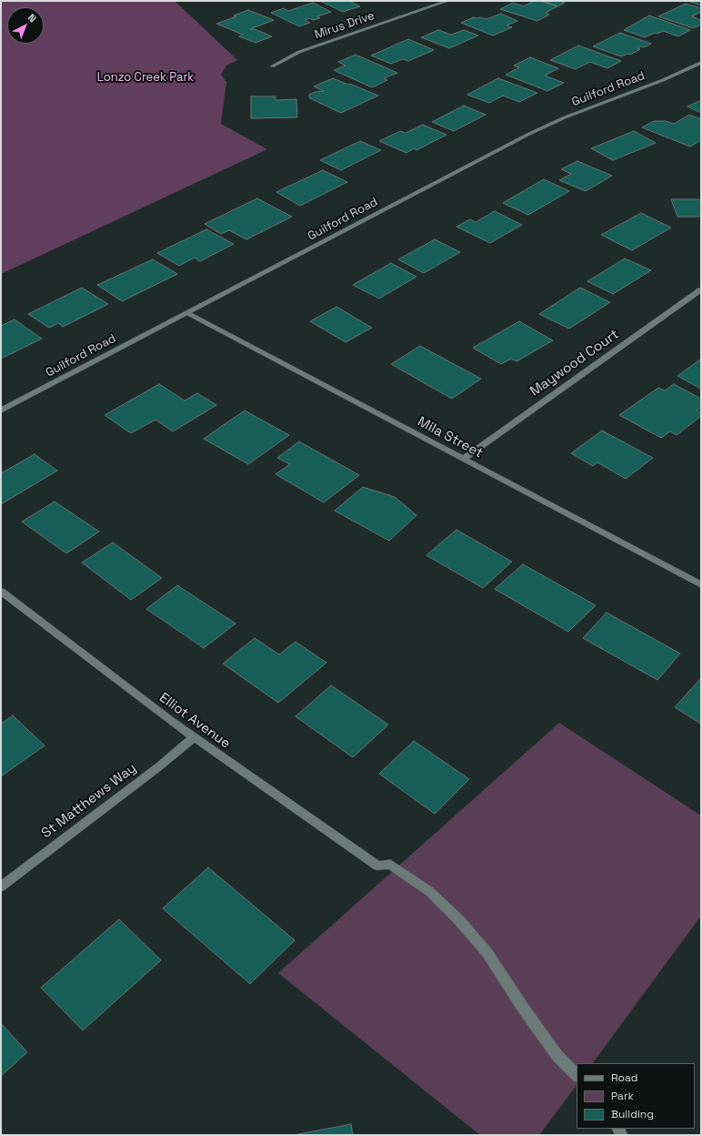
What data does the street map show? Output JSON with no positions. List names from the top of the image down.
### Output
{
  "streets": {
    "street": [
      "Mirus Drive",
      "Guilford Road",
      "Maywood Court",
      "Mila Street",
      "Elliot Avenue",
      "St Matthews Way"
    ]
  },
  "crossings": [
    ["Guilford Road", "Mila Street"],
    ["Maywood Court", "Mila Street"],
    ["Elliot Avenue", "St Matthews Way"]
  ],
  "parks": ["Lonzo Creek Park"],
  "legend": ["Road", "Park", "Building"],
  "north": "top right"
}
